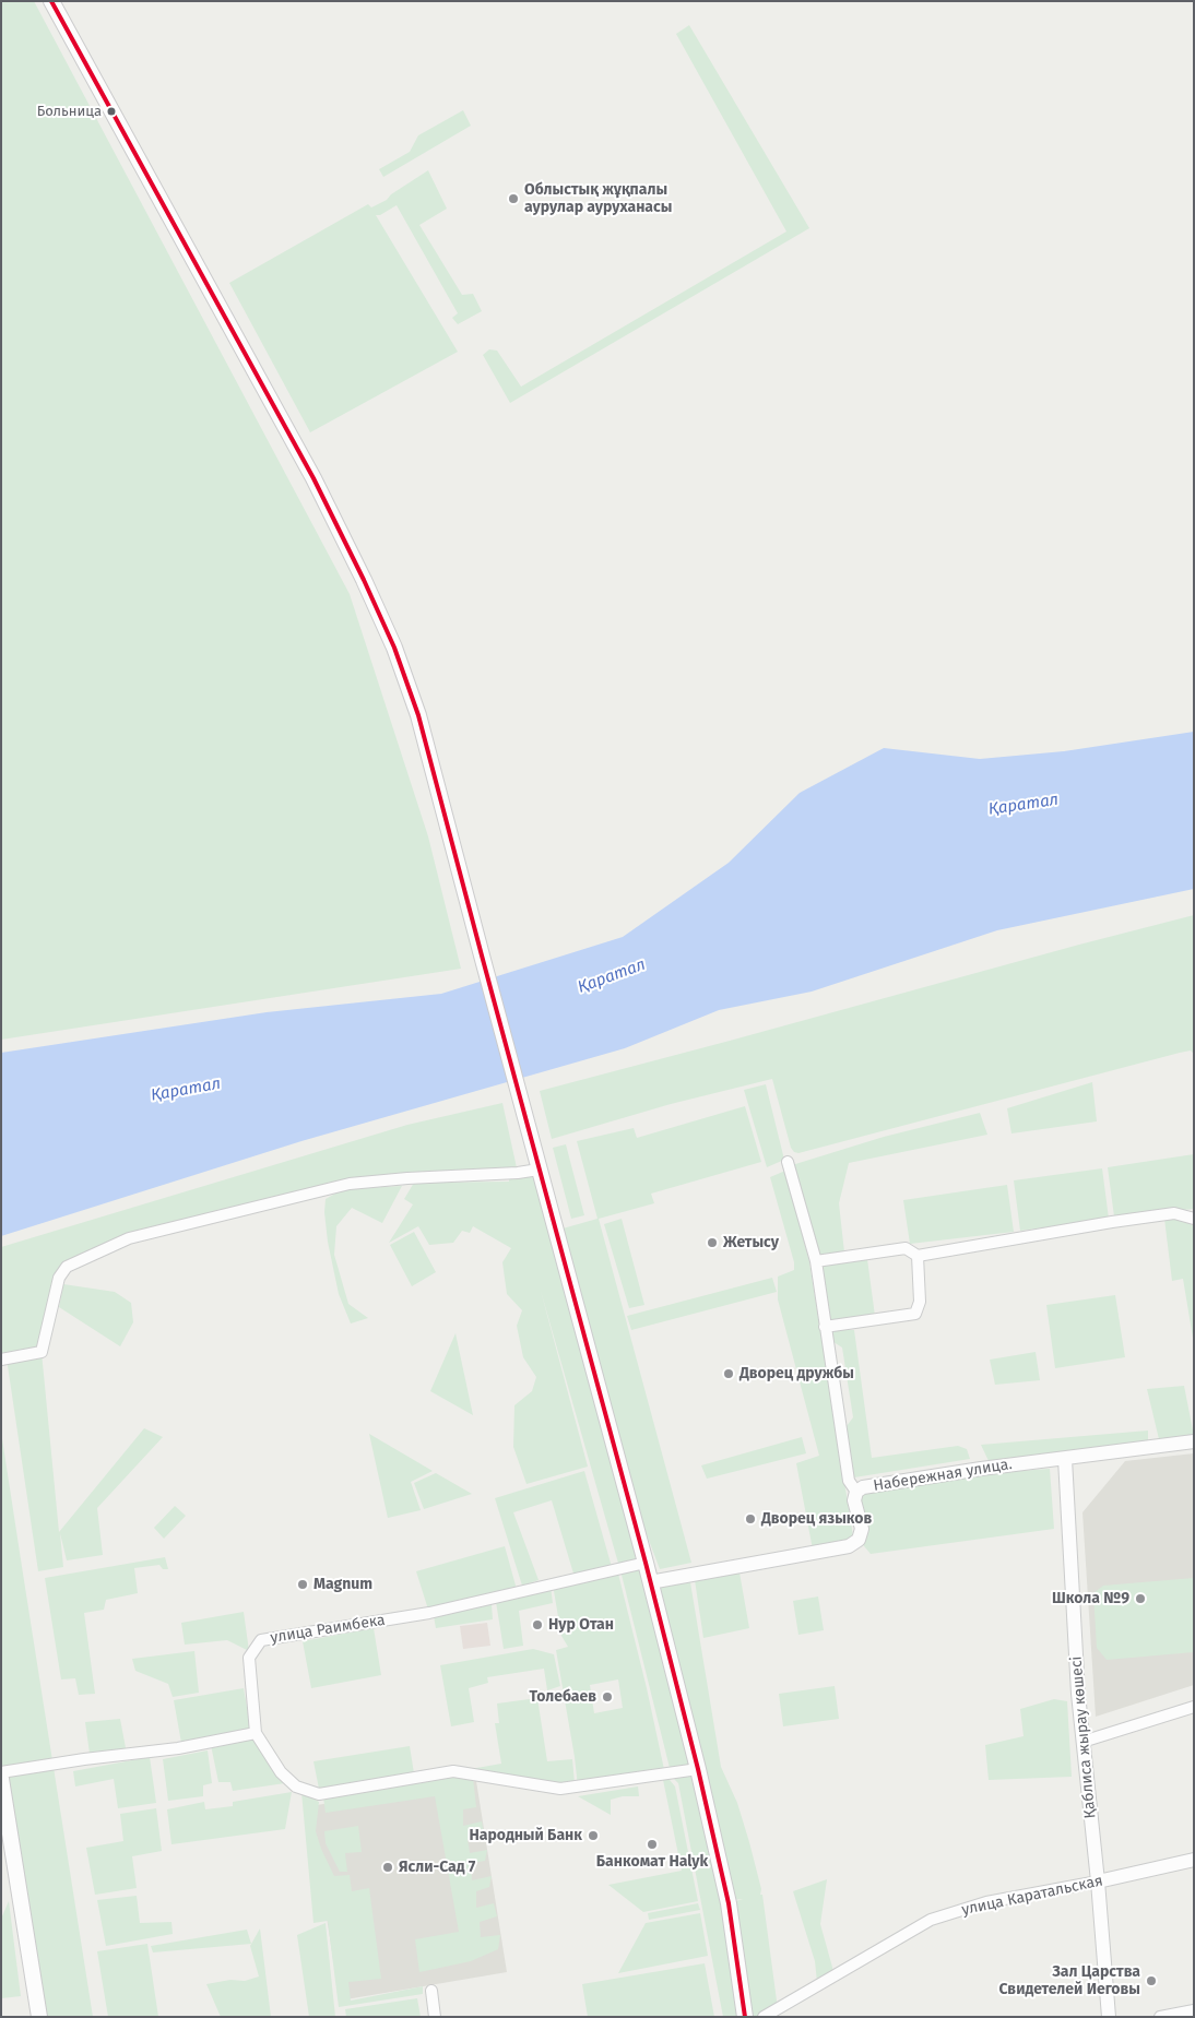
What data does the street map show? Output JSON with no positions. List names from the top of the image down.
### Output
{
  "streets": {
    "street": [
      "Набережная улица.",
      "улица Раимбека",
      "Қаблиса жырау көшесі",
      "улица Каратальская"
    ]
  },
  "crossings": [
    ["Набережная улица.", "Қаблиса жырау көшесі"],
    ["Қаблиса жырау көшесі", "улица Каратальская"]
  ],
  "water": ["Қаратал"],
  "places": [
    "Больница",
    "Облыстық жұқпалы аурулар ауруханасы",
    "Жетысу",
    "Дворец дружбы",
    "Дворец языков",
    "Magnum",
    "Школа №9",
    "Нур Отан",
    "Толебаев",
    "Народный Банк",
    "Банкомат Halyk",
    "Ясли-Сад 7",
    "Зал Царства Свидетелей Иеговы"
  ]
}
